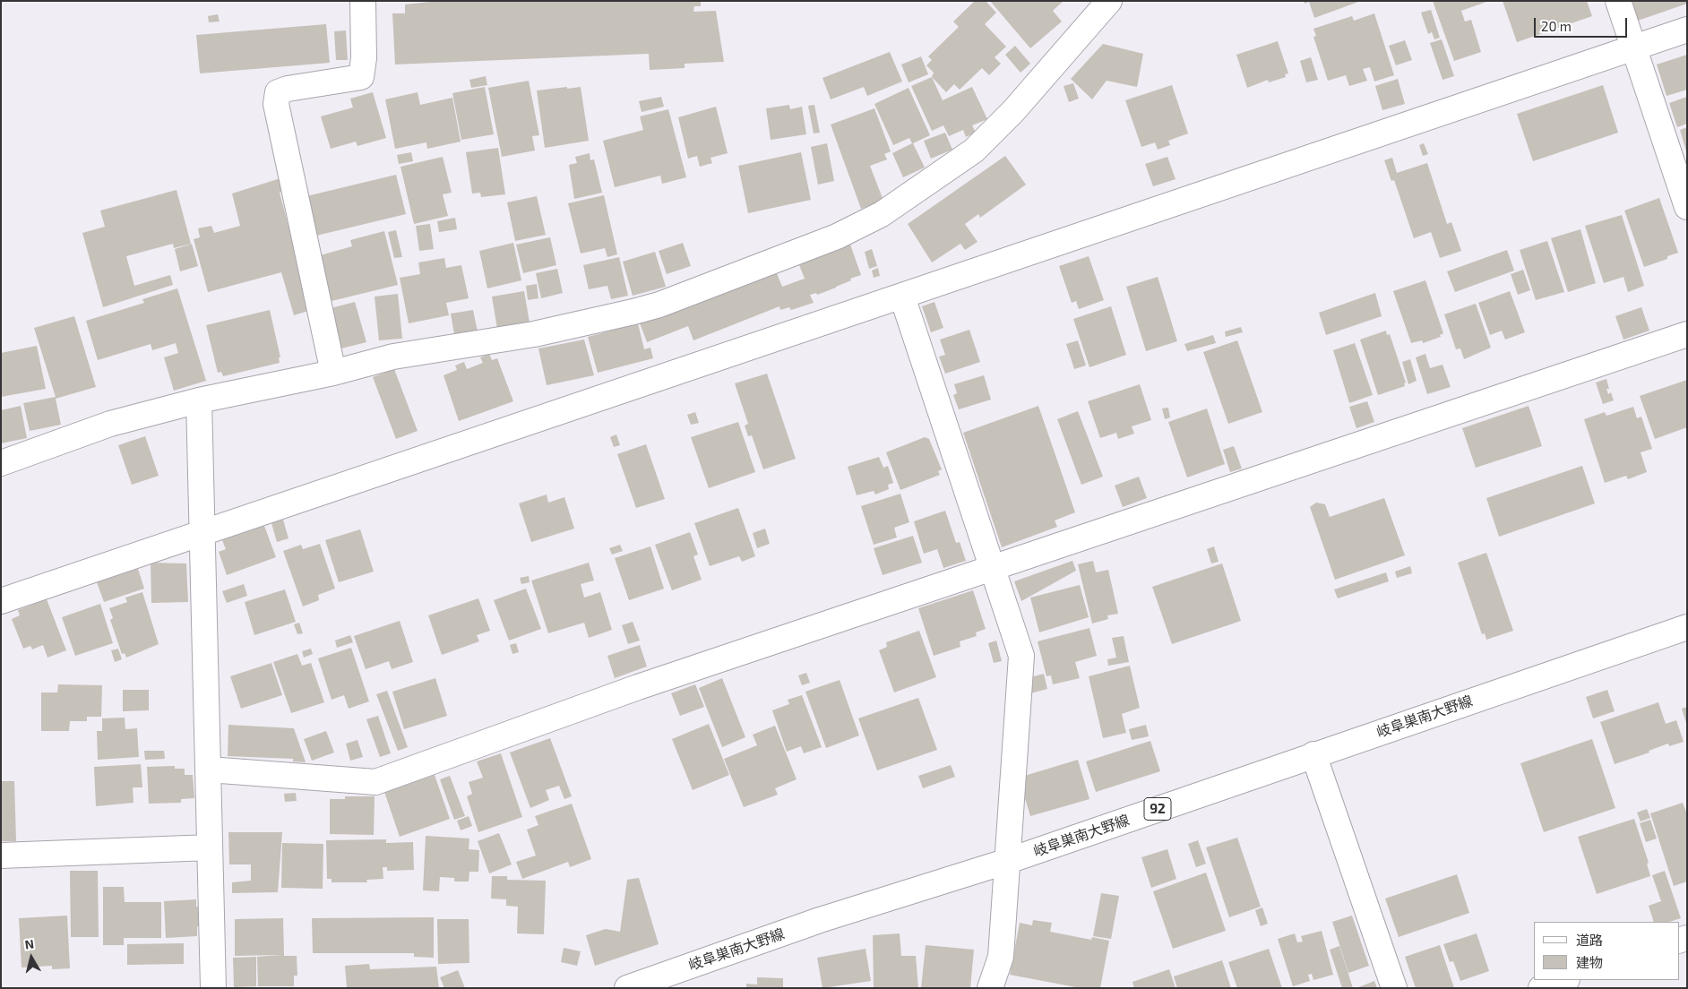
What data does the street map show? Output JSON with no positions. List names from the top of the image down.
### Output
{
  "streets": {
    "street": ["岐阜巣南大野線", "92"]
  },
  "legend": ["道路", "建物"],
  "scale_bar": "20 m",
  "north": "top"
}
